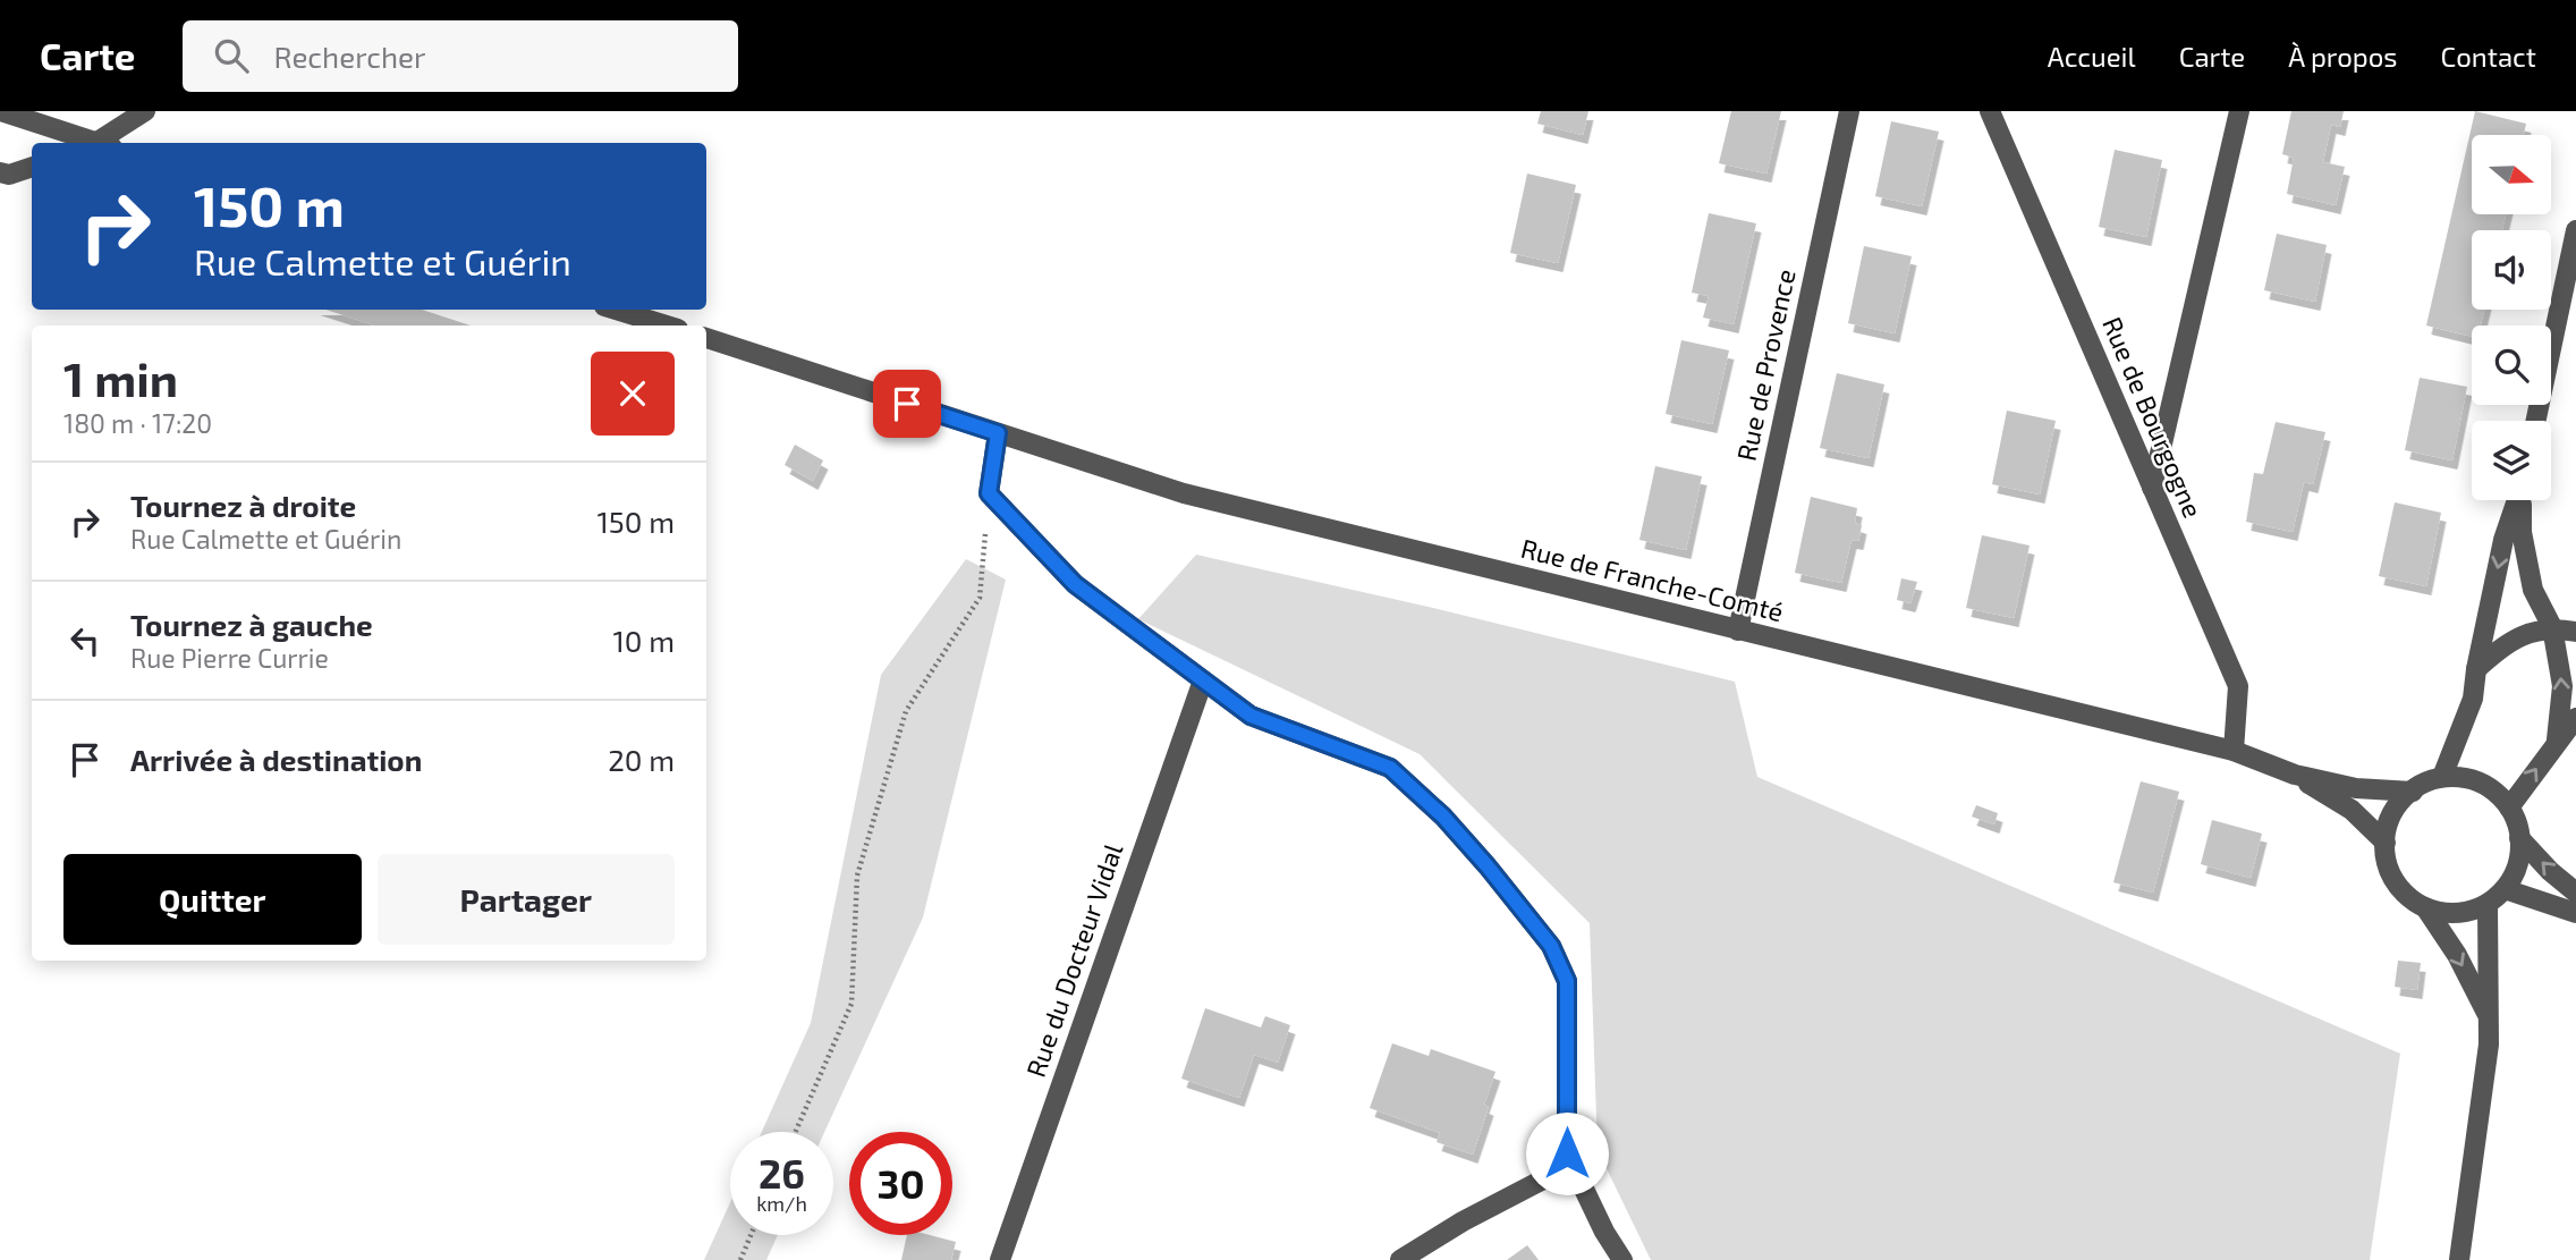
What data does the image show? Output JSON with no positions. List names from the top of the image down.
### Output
{
  "streets": {
    "street": [
      "Rue de Provence",
      "Rue de Bourgogne",
      "Rue de Franche-Comté",
      "Rue du Docteur Vidal"
    ]
  },
  "crossings": [
    ["Rue de Provence", "Rue de Franche-Comté"],
    ["Rue de Bourgogne", "Rue de Franche-Comté"]
  ],
  "north": "right",
  "page": {
    "header": "Carte",
    "search": "Rechercher",
    "nav": [
      "Accueil",
      "Carte",
      "À propos",
      "Contact"
    ],
    "turn": ["150 m", "Rue Calmette et Guérin"],
    "heading": ["1 min", "180 m · 17:20"],
    "list": [
      {
        "name": "Tournez à droite",
        "note": "Rue Calmette et Guérin",
        "value": "150 m"
      },
      {
        "name": "Tournez à gauche",
        "note": "Rue Pierre Currie",
        "value": "10 m"
      },
      {
        "name": "Arrivée à destination",
        "value": "20 m"
      }
    ],
    "buttons": ["Quitter", "Partager"],
    "speed": "26 km/h",
    "limit": "30"
  }
}
